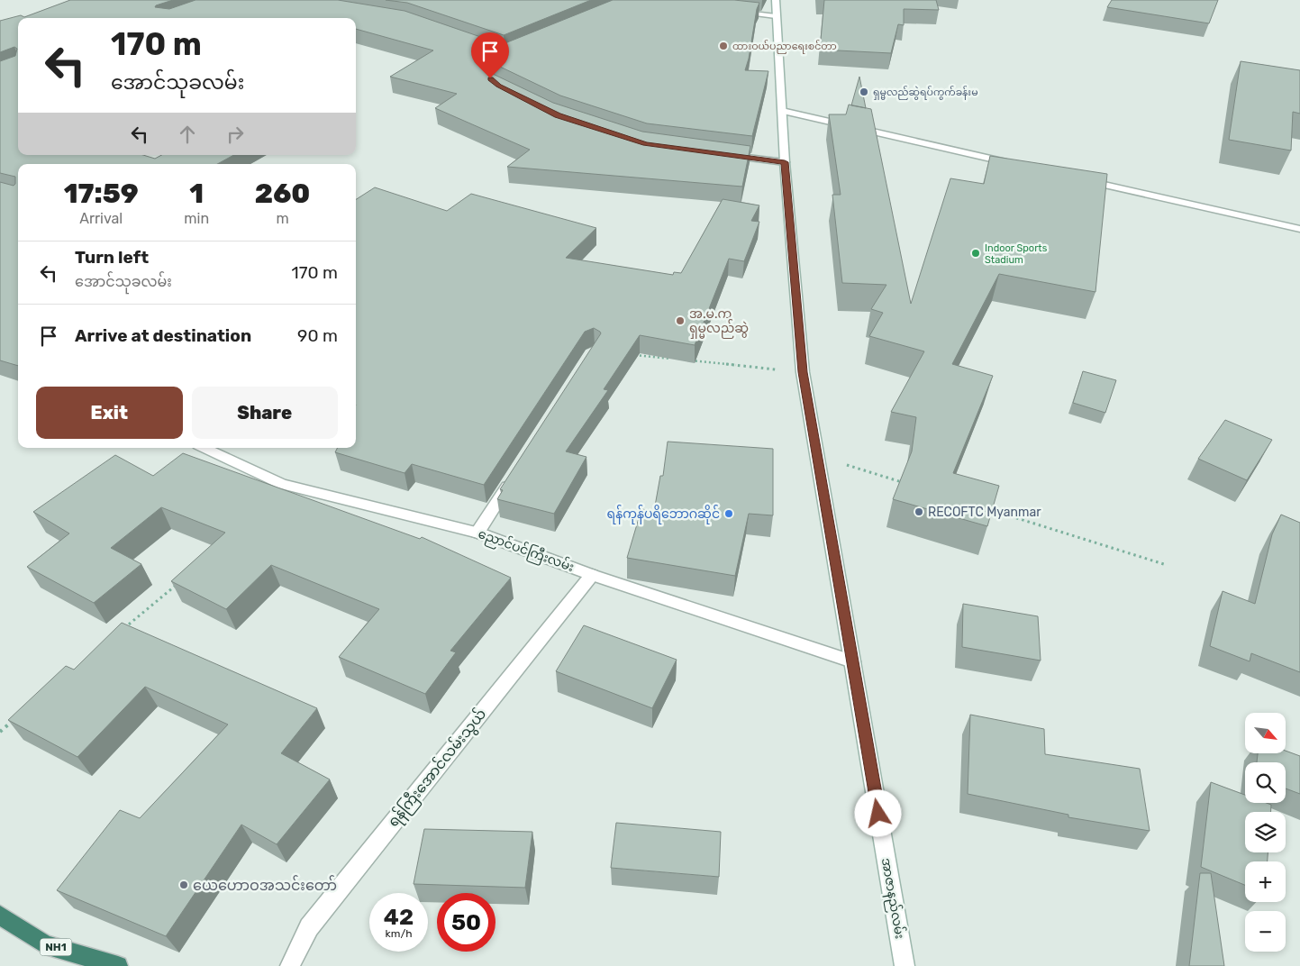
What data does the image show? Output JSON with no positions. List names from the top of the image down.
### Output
{
  "streets": {
    "highway": ["NH1"],
    "main road": ["ညောင်ပင်ကြီးလမ်း", "ရန်ကြီးအောင်လမ်းသွယ်", "အာဇာနည်လမ်း"]
  },
  "crossings": [
    ["ညောင်ပင်ကြီးလမ်း", "ရန်ကြီးအောင်လမ်းသွယ်"],
    ["ညောင်ပင်ကြီးလမ်း", "အာဇာနည်လမ်း"]
  ],
  "places": [
    "ထားဝယ်ပညာရေးစင်တာ",
    "ရှမ္မလည်ဆွဲရပ်ကွက်ခန်းမ",
    "Indoor Sports Stadium",
    "အ.မ.က ရှမ္မလည်ဆွဲ",
    "RECOFTC Myanmar",
    "ရန်ကုန်ပရိဘောဂဆိုင်",
    "ယေဟောဝအသင်းတော်"
  ],
  "north": "bottom right",
  "page": {
    "turn": ["170 m", "အောင်သုခလမ်း"],
    "eta": [
      "17:59",
      "Arrival",
      "1",
      "min",
      "260",
      "m"
    ],
    "list": [
      {
        "name": "Turn left",
        "note": "အောင်သုခလမ်း",
        "value": "170 m"
      },
      {
        "name": "Arrive at destination",
        "value": "90 m"
      }
    ],
    "buttons": ["Exit", "Share"],
    "map_buttons": ["+", "−"],
    "speed": "42 km/h",
    "limit": "50"
  }
}
